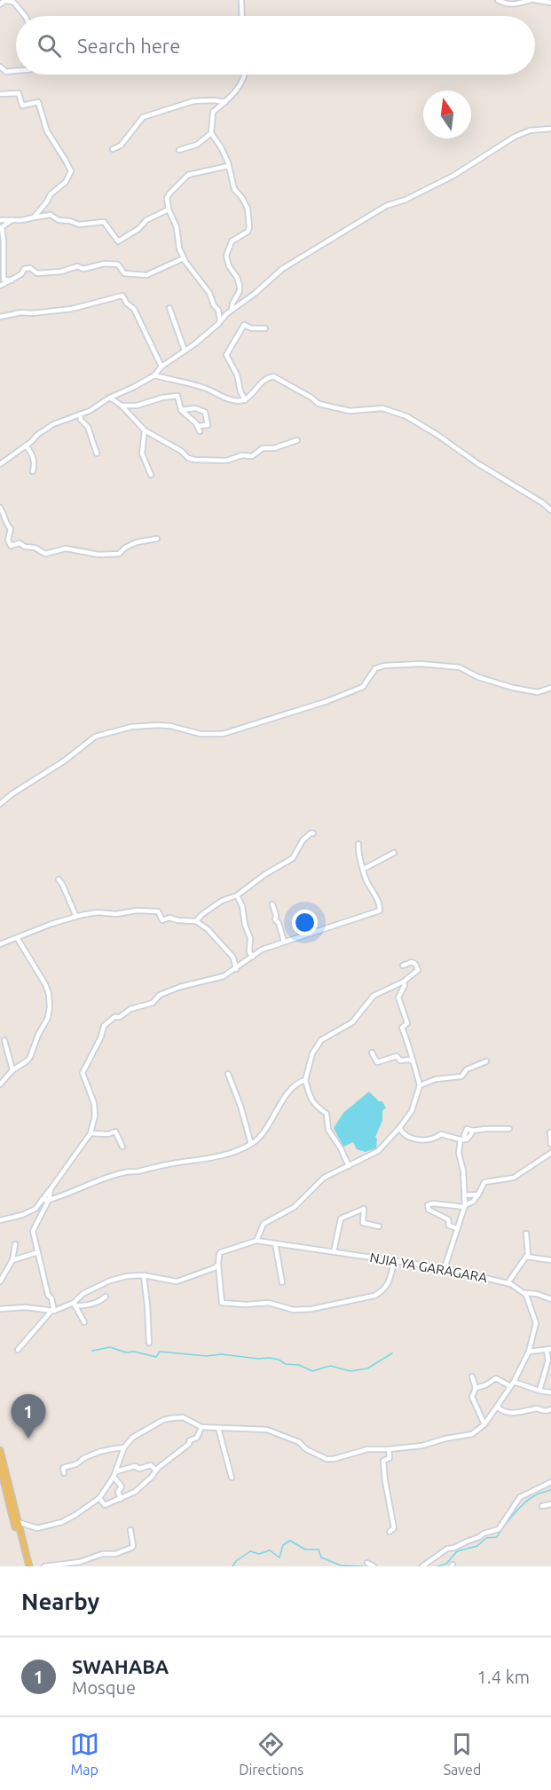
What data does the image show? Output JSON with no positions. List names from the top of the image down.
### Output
{
  "streets": {
    "street": ["NJIA YA GARAGARA"]
  },
  "north": "top",
  "page": {
    "search": "Search here",
    "pins": "1",
    "heading": "Nearby",
    "list": [
      {
        "mark": "1",
        "name": "SWAHABA",
        "note": "Mosque",
        "value": "1.4 km"
      }
    ],
    "nav": ["Map", "Directions", "Saved"]
  }
}
